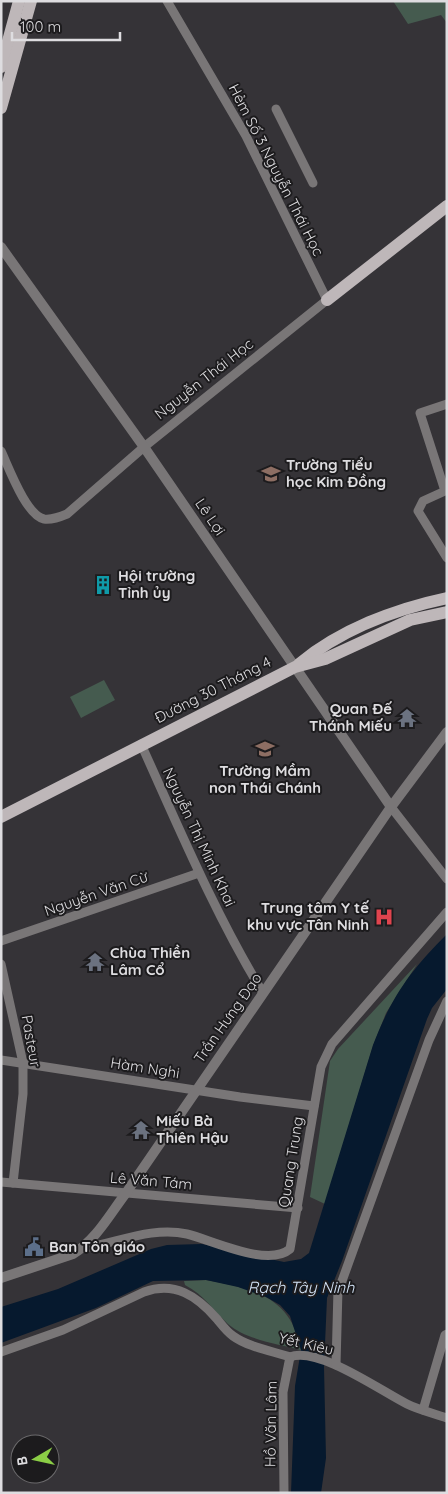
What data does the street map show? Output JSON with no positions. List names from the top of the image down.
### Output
{
  "streets": {
    "main road": ["Nguyễn Thái Học", "Đường 30 Tháng 4"],
    "street": [
      "Hẻm Số 3 Nguyễn Thái Học",
      "Lê Lợi",
      "Nguyễn Thị Minh Khai",
      "Nguyễn Văn Cừ",
      "Trần Hưng Đạo",
      "Pasteur",
      "Hàm Nghi",
      "Quang Trung",
      "Lê Văn Tám",
      "Yết Kiêu",
      "Hồ Văn Lâm"
    ]
  },
  "crossings": [
    ["Hẻm Số 3 Nguyễn Thái Học", "Nguyễn Thái Học"],
    ["Nguyễn Thái Học", "Lê Lợi"],
    ["Lê Lợi", "Đường 30 Tháng 4"],
    ["Lê Lợi", "Trần Hưng Đạo"],
    ["Đường 30 Tháng 4", "Nguyễn Thị Minh Khai"],
    ["Nguyễn Thị Minh Khai", "Nguyễn Văn Cừ"],
    ["Nguyễn Thị Minh Khai", "Trần Hưng Đạo"],
    ["Trần Hưng Đạo", "Hàm Nghi"],
    ["Trần Hưng Đạo", "Quang Trung"],
    ["Trần Hưng Đạo", "Lê Văn Tám"],
    ["Pasteur", "Hàm Nghi"],
    ["Pasteur", "Lê Văn Tám"],
    ["Hàm Nghi", "Quang Trung"],
    ["Quang Trung", "Lê Văn Tám"],
    ["Yết Kiêu", "Hồ Văn Lâm"]
  ],
  "water": ["Rạch Tây Ninh"],
  "places": {
    "school or university": ["Trường Tiểu học Kim Đồng", "Trường Mầm non Thái Chánh"],
    "building": ["Hội trường Tỉnh ủy"],
    "temple": ["Quan Đế Thánh Miếu", "Chùa Thiền Lâm Cổ", "Miếu Bà Thiên Hậu"],
    "hospital": ["Trung tâm Y tế khu vực Tân Ninh"],
    "public building": ["Ban Tôn giáo"]
  },
  "scale_bar": "100 m",
  "north": "left"
}
